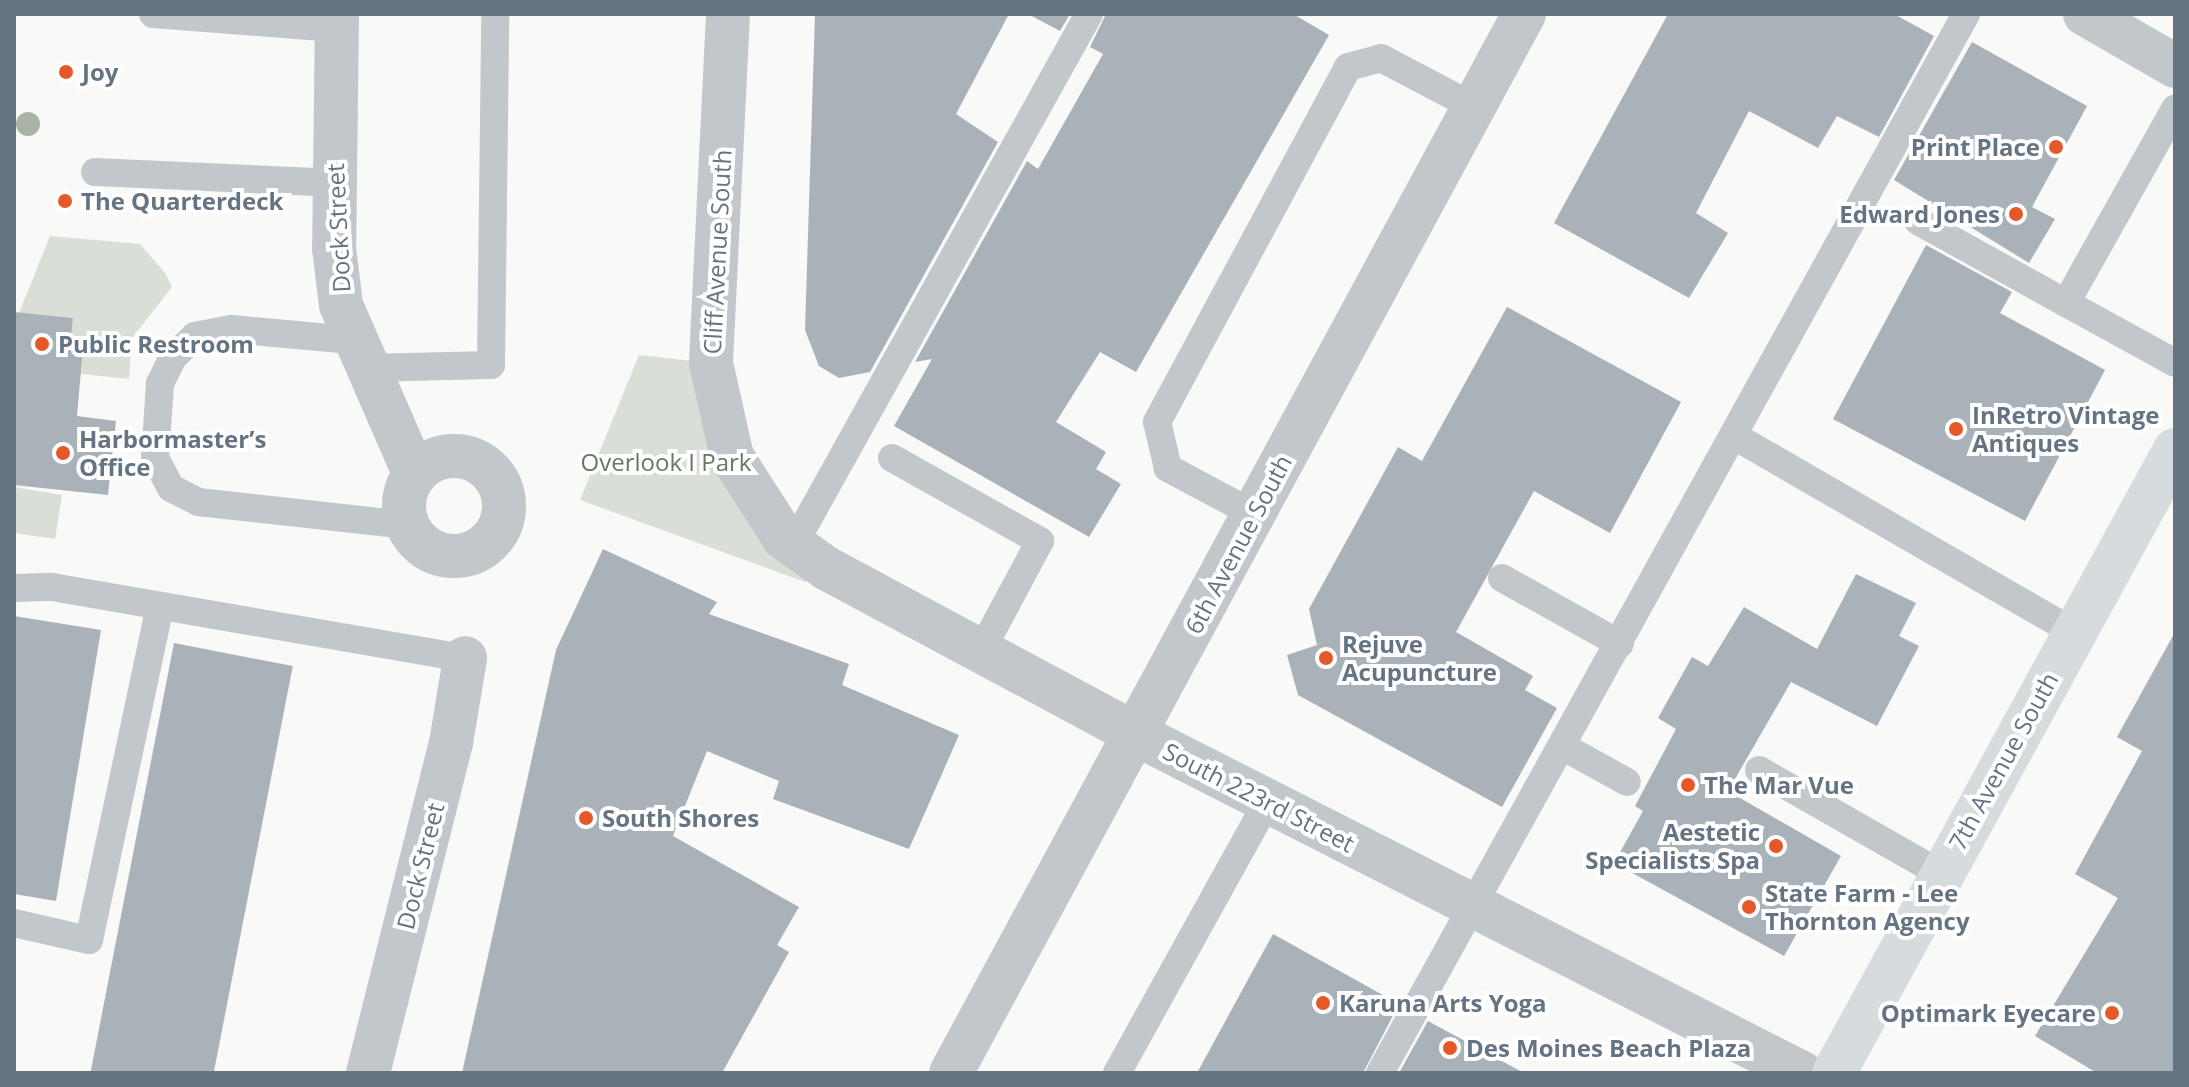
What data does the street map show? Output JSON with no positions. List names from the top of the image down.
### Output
{
  "streets": {
    "main road": ["7th Avenue South"],
    "street": [
      "Dock Street",
      "Cliff Avenue South",
      "6th Avenue South",
      "South 223rd Street"
    ]
  },
  "crossings": [
    ["Cliff Avenue South", "South 223rd Street"],
    ["6th Avenue South", "South 223rd Street"]
  ],
  "parks": ["Overlook I Park"],
  "places": [
    "Joy",
    "Print Place",
    "The Quarterdeck",
    "Edward Jones",
    "Public Restroom",
    "InRetro Vintage Antiques",
    "Harbormaster’s Office",
    "Rejuve Acupuncture",
    "The Mar Vue",
    "South Shores",
    "Aestetic Specialists Spa",
    "State Farm - Lee Thornton Agency",
    "Karuna Arts Yoga",
    "Optimark Eyecare",
    "Des Moines Beach Plaza"
  ]
}
